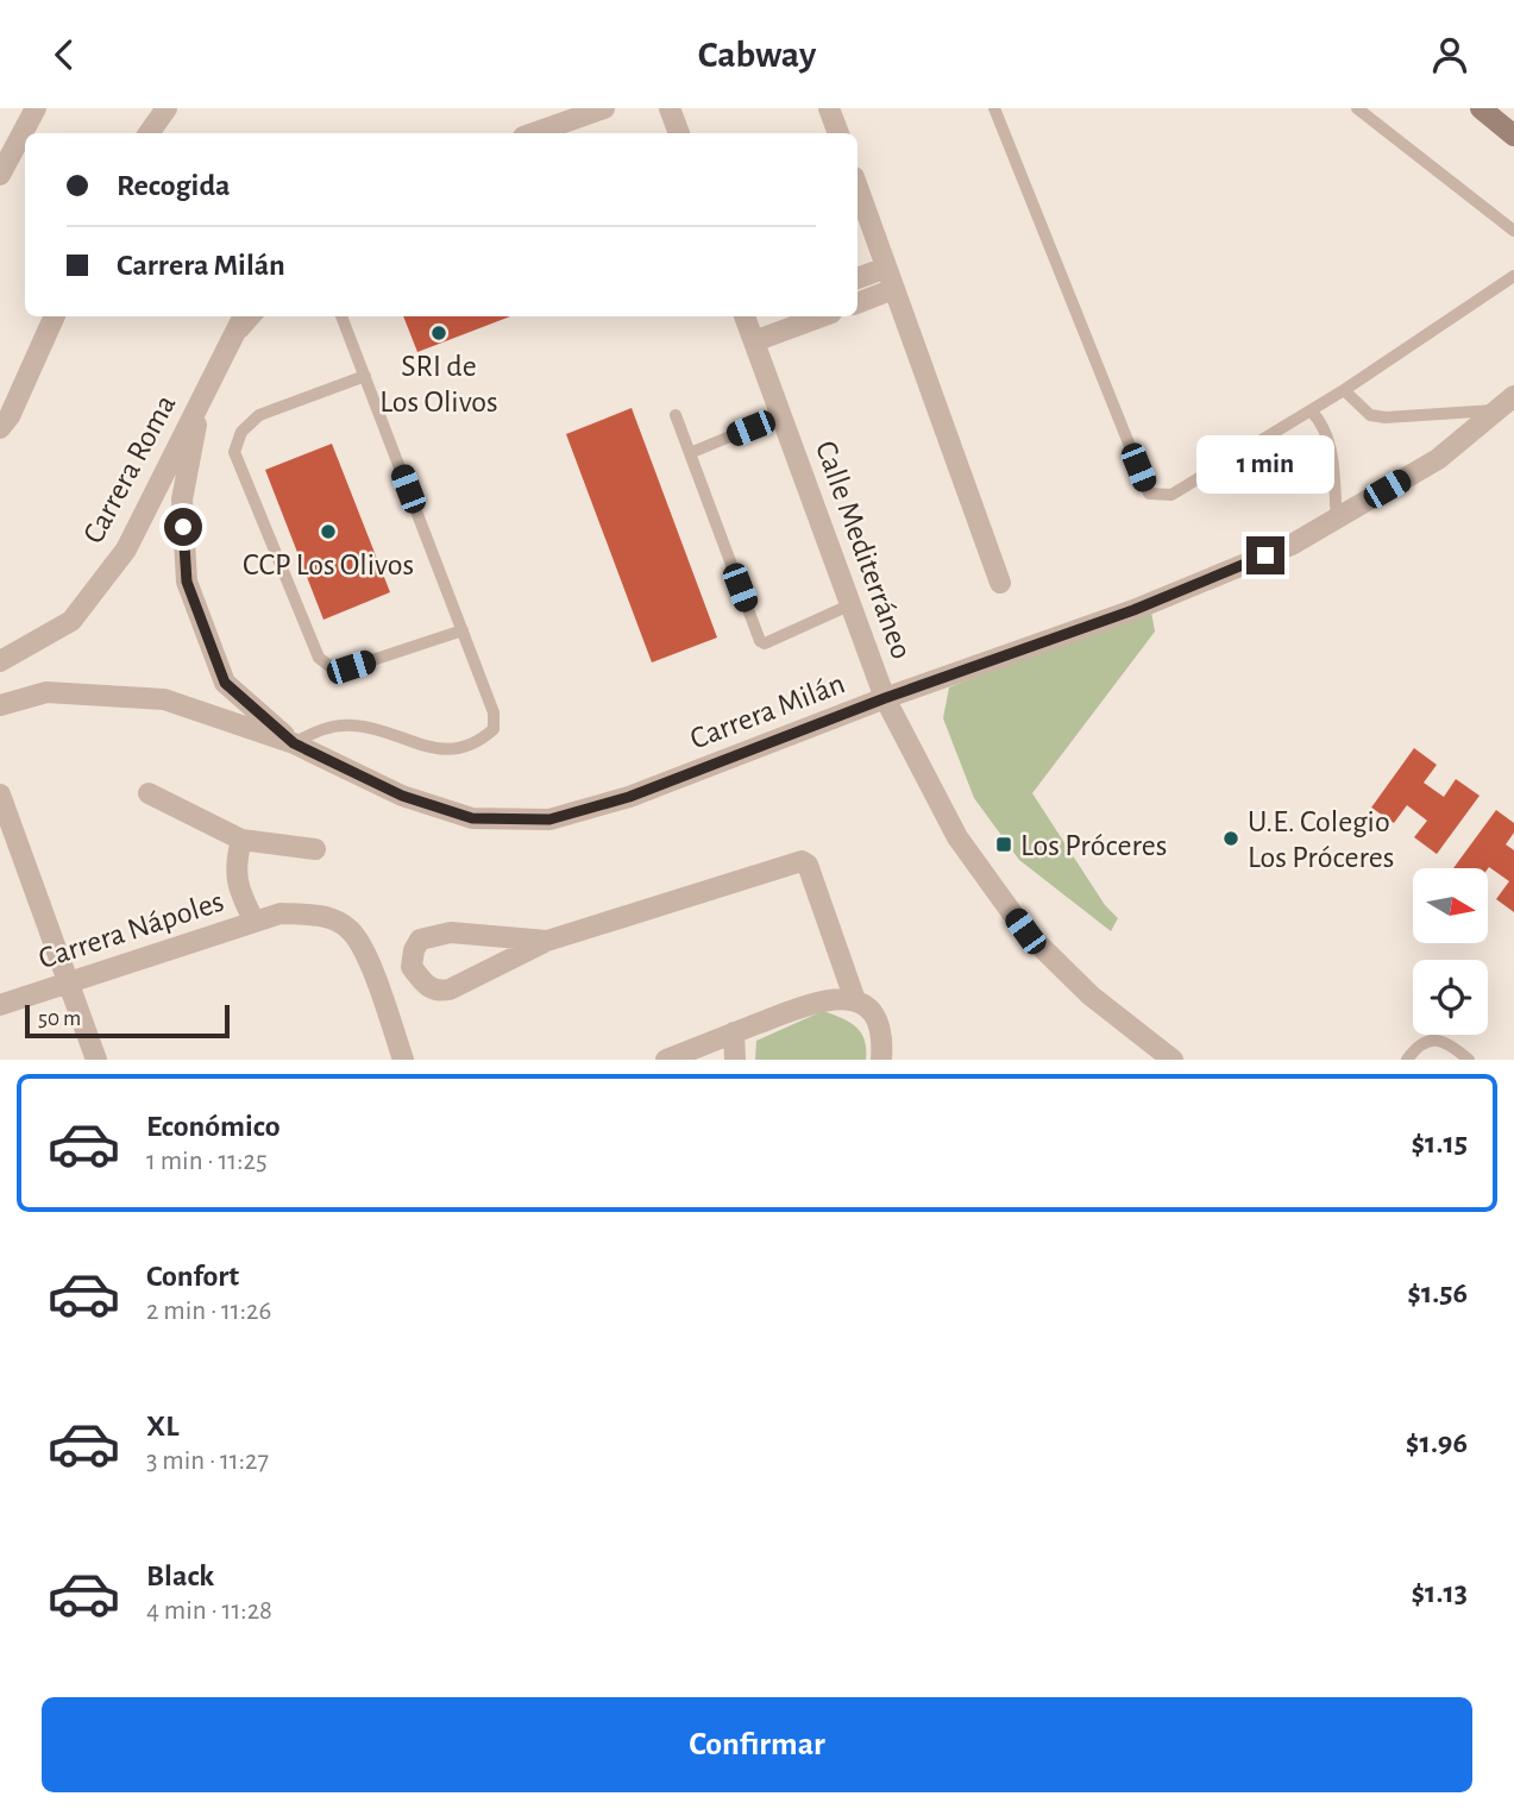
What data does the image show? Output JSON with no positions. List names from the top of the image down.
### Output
{
  "streets": {
    "street": [
      "Carrera Roma",
      "Calle Mediterráneo",
      "Carrera Milán",
      "Carrera Nápoles"
    ]
  },
  "crossings": [
    ["Calle Mediterráneo", "Carrera Milán"]
  ],
  "places": {
    "other": ["SRI de Los Olivos", "CCP Los Olivos", "U.E. Colegio Los Próceres"],
    "transit": ["Los Próceres"]
  },
  "scale_bar": "50 m",
  "north": "right",
  "page": {
    "header": "Cabway",
    "banner": ["Recogida", "Carrera Milán"],
    "bubble": "1 min",
    "scale": "50 m",
    "list": [
      {
        "name": "Económico",
        "note": "1 min · 11:25",
        "value": "$1.15"
      },
      {
        "name": "Confort",
        "note": "2 min · 11:26",
        "value": "$1.56"
      },
      {
        "name": "XL",
        "note": "3 min · 11:27",
        "value": "$1.96"
      },
      {
        "name": "Black",
        "note": "4 min · 11:28",
        "value": "$1.13"
      }
    ],
    "buttons": "Confirmar"
  }
}
